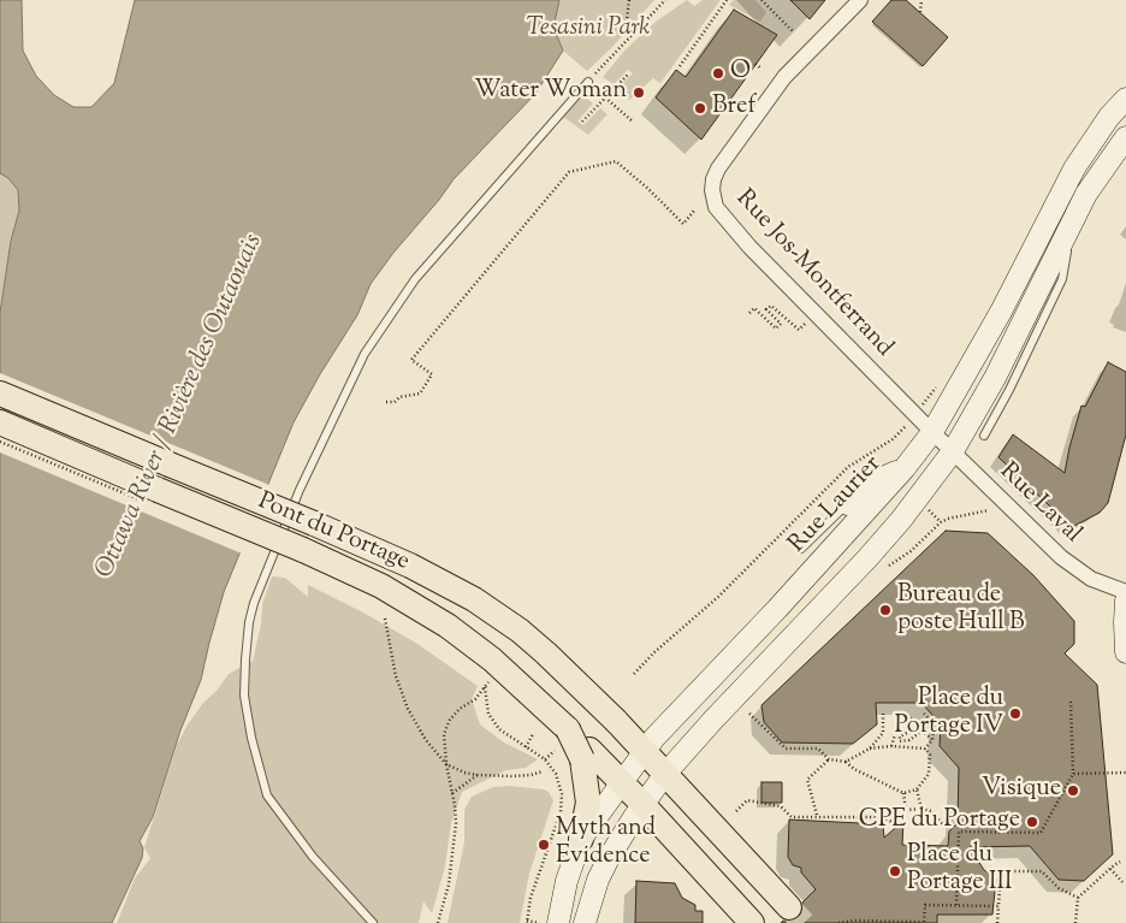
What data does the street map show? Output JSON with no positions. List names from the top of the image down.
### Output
{
  "streets": {
    "main road": ["Rue Laurier", "Pont du Portage"],
    "street": ["Rue Jos-Montferrand", "Rue Laval"]
  },
  "crossings": [
    ["Rue Jos-Montferrand", "Rue Laval"],
    ["Rue Jos-Montferrand", "Rue Laurier"],
    ["Rue Laval", "Rue Laurier"],
    ["Rue Laurier", "Pont du Portage"]
  ],
  "water": ["Ottawa River / Rivière des Outaouais"],
  "parks": ["Tesasini Park"],
  "places": [
    "O",
    "Water Woman",
    "Bref",
    "Bureau de poste Hull B",
    "Place du Portage IV",
    "Visique",
    "CPE du Portage",
    "Myth and Evidence",
    "Place du Portage III"
  ]
}
